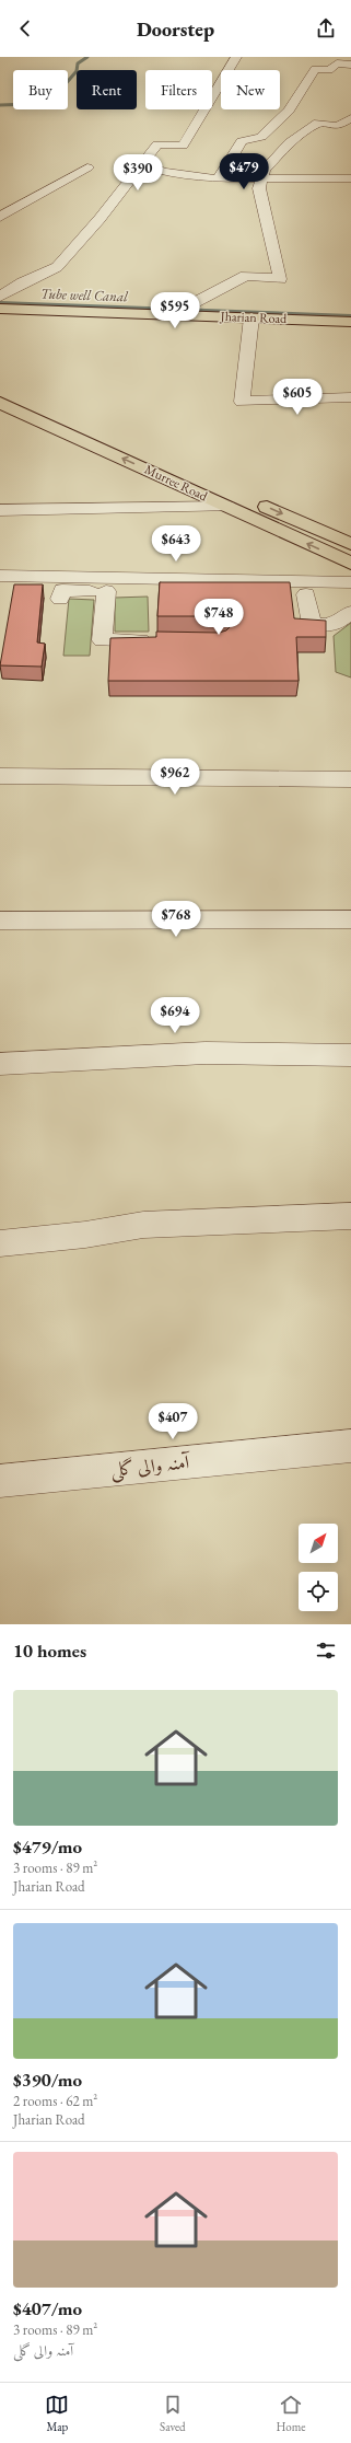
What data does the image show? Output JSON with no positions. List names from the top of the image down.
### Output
{
  "streets": {
    "main road": ["Jharian Road", "Murree Road"],
    "street": ["آمنہ والی گلی"]
  },
  "water": ["Tube well Canal"],
  "north": "top right",
  "page": {
    "header": "Doorstep",
    "chip": [
      "Buy",
      "Rent",
      "Filters",
      "New"
    ],
    "price": [
      "$479",
      "$390",
      "$595",
      "$605",
      "$643",
      "$748",
      "$962",
      "$768",
      "$694",
      "$407"
    ],
    "heading": "10 homes",
    "list": [
      {
        "name": "$479/mo",
        "note": "3 rooms · 89 m² · Jharian Road"
      },
      {
        "name": "$390/mo",
        "note": "2 rooms · 62 m² · Jharian Road"
      },
      {
        "name": "$407/mo",
        "note": "3 rooms · 89 m² · آمنہ والی گلی"
      }
    ],
    "tabs": ["Map", "Saved", "Home"]
  }
}
